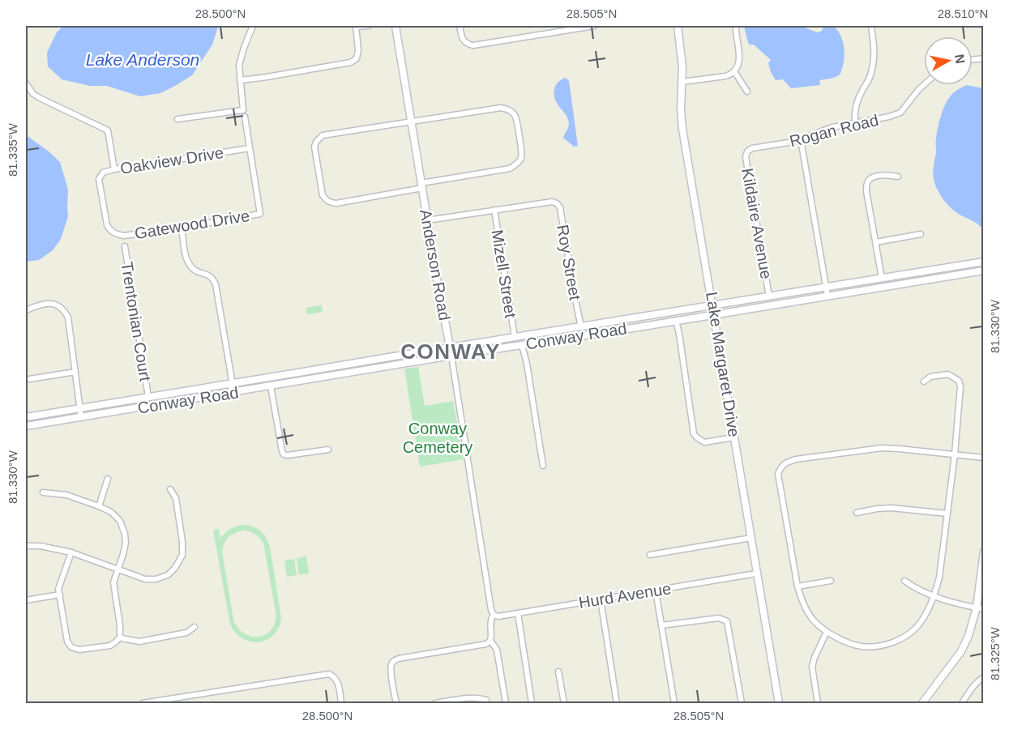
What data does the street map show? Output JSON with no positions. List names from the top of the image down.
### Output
{
  "streets": {
    "main road": ["Anderson Road", "Conway Road", "Lake Margaret Drive"],
    "street": [
      "Rogan Road",
      "Oakview Drive",
      "Kildaire Avenue",
      "Gatewood Drive",
      "Roy Street",
      "Mizell Street",
      "Trentonian Court",
      "Hurd Avenue"
    ]
  },
  "crossings": [
    ["Rogan Road", "Kildaire Avenue"],
    ["Oakview Drive", "Gatewood Drive"],
    ["Kildaire Avenue", "Conway Road"],
    ["Roy Street", "Mizell Street"],
    ["Roy Street", "Conway Road"],
    ["Anderson Road", "Conway Road"],
    ["Anderson Road", "Hurd Avenue"],
    ["Mizell Street", "Conway Road"],
    ["Trentonian Court", "Conway Road"],
    ["Conway Road", "Lake Margaret Drive"],
    ["Lake Margaret Drive", "Hurd Avenue"]
  ],
  "districts": ["CONWAY"],
  "water": ["Lake Anderson"],
  "parks": ["Conway Cemetery"],
  "north": "right",
  "coordinates": [
    "28.500°N",
    "28.505°N",
    "28.510°N",
    "81.335°W",
    "81.330°W",
    "81.325°W"
  ]
}
